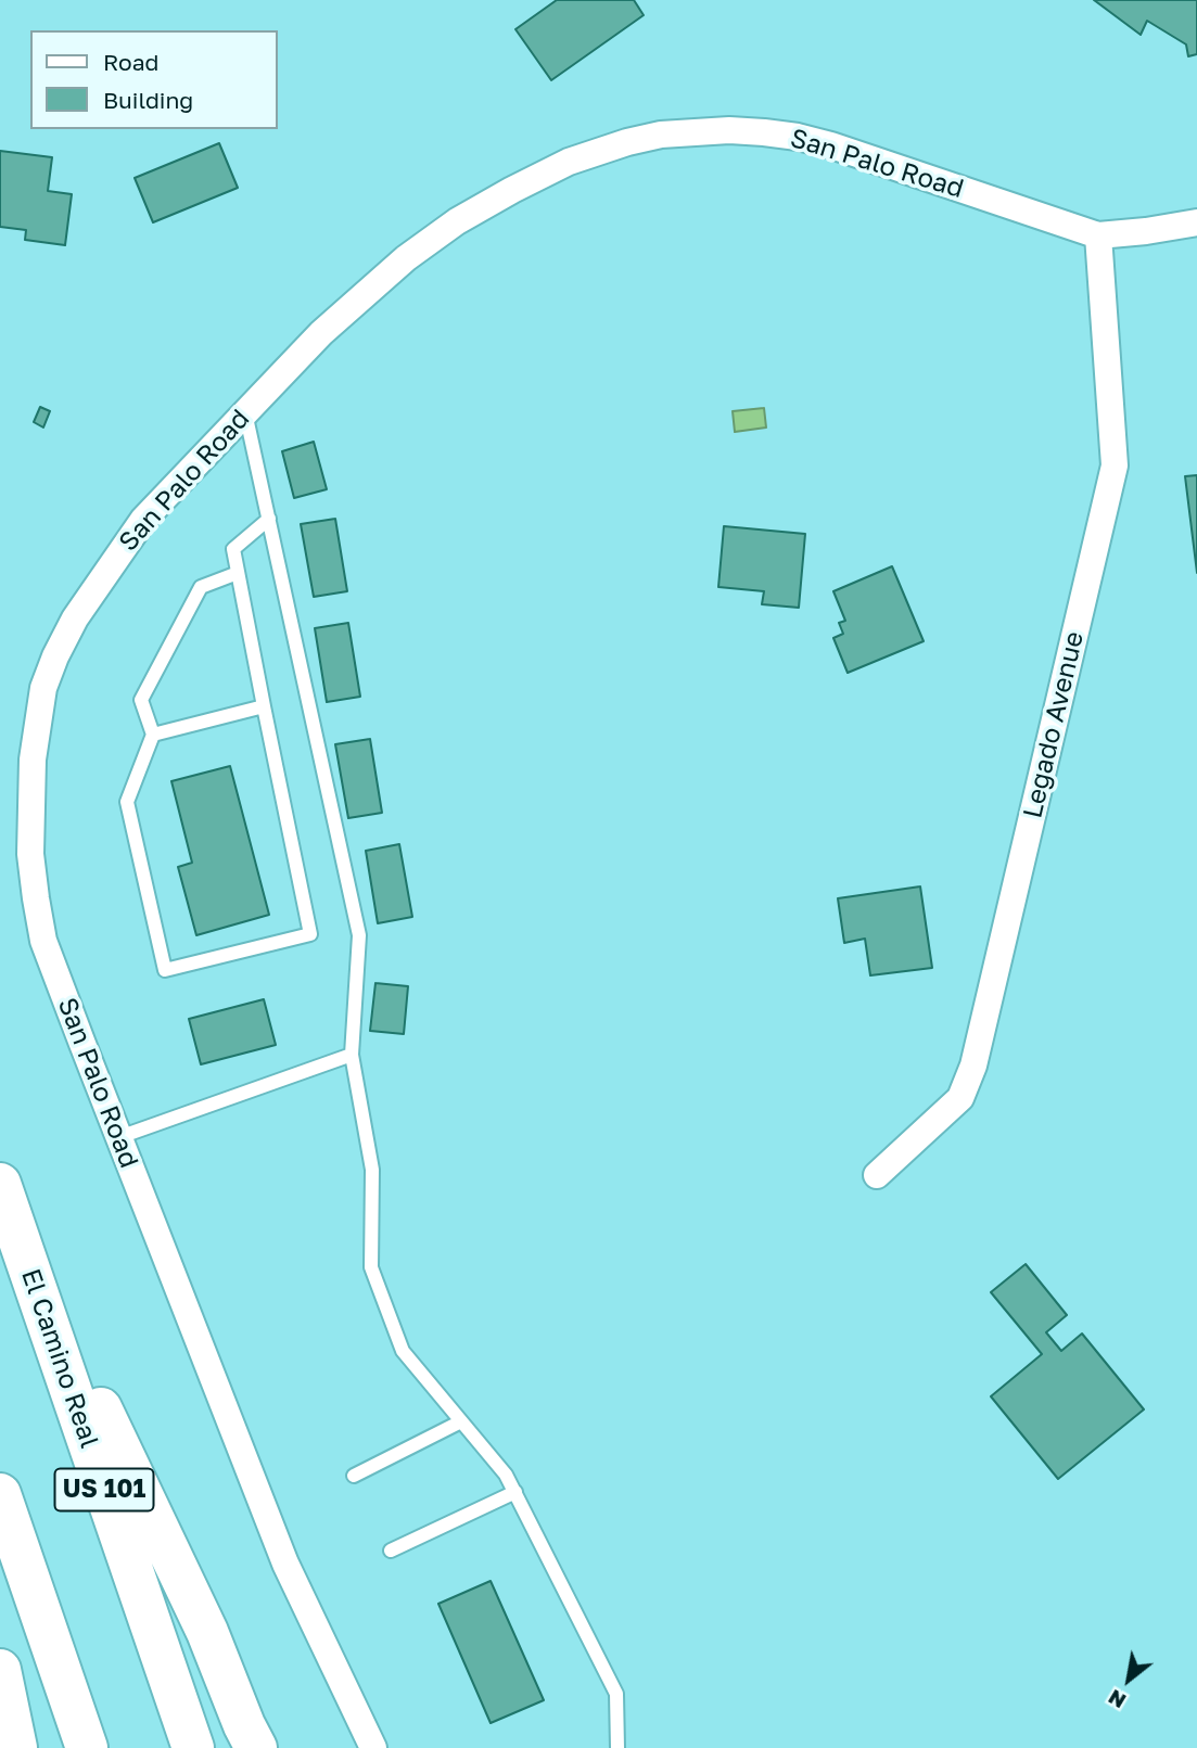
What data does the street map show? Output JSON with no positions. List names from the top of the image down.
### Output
{
  "streets": {
    "highway": ["El Camino Real", "US 101"],
    "street": ["San Palo Road", "Legado Avenue"]
  },
  "crossings": [
    ["San Palo Road", "Legado Avenue"]
  ],
  "legend": ["Road", "Building"],
  "north": "bottom left"
}
